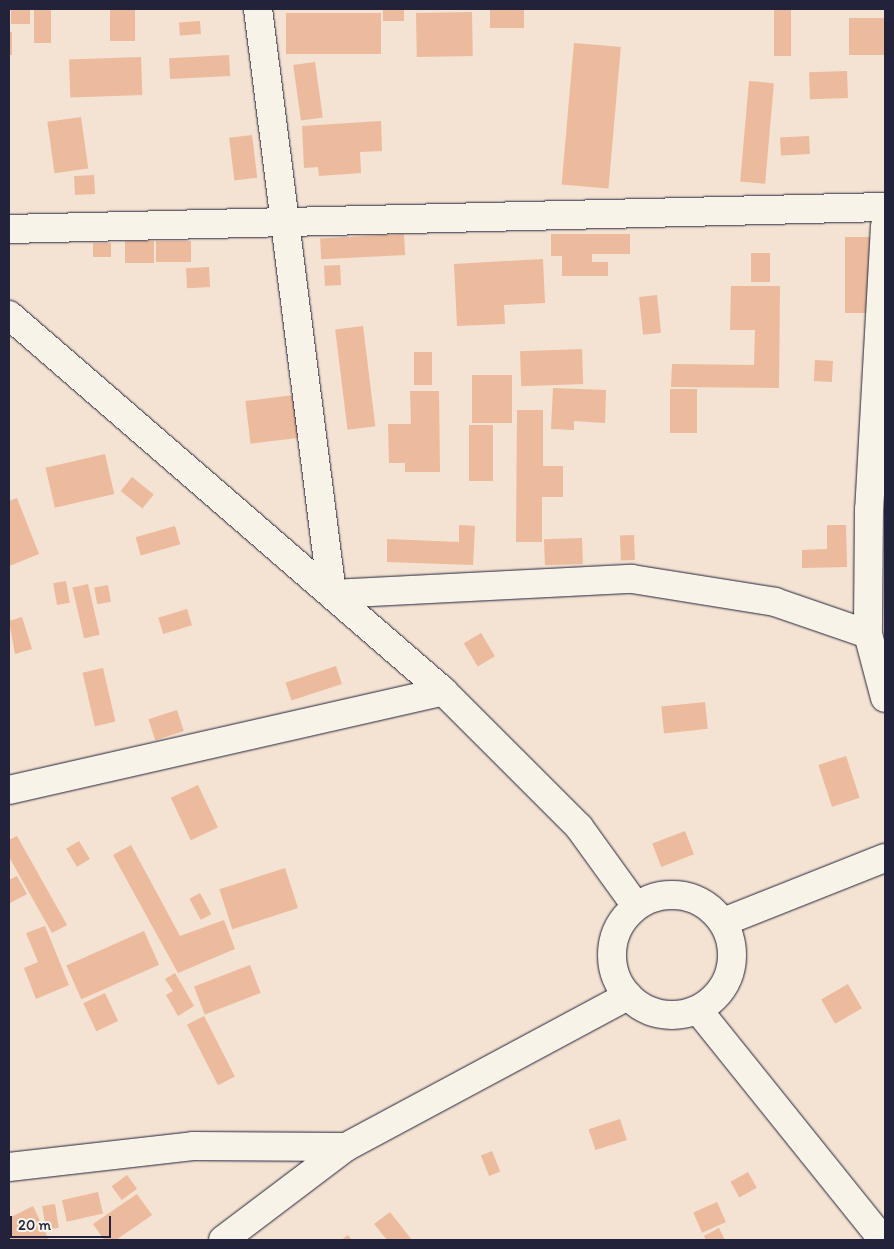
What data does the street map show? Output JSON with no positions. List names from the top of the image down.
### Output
{
  "scale_bar": "20 m"
}
